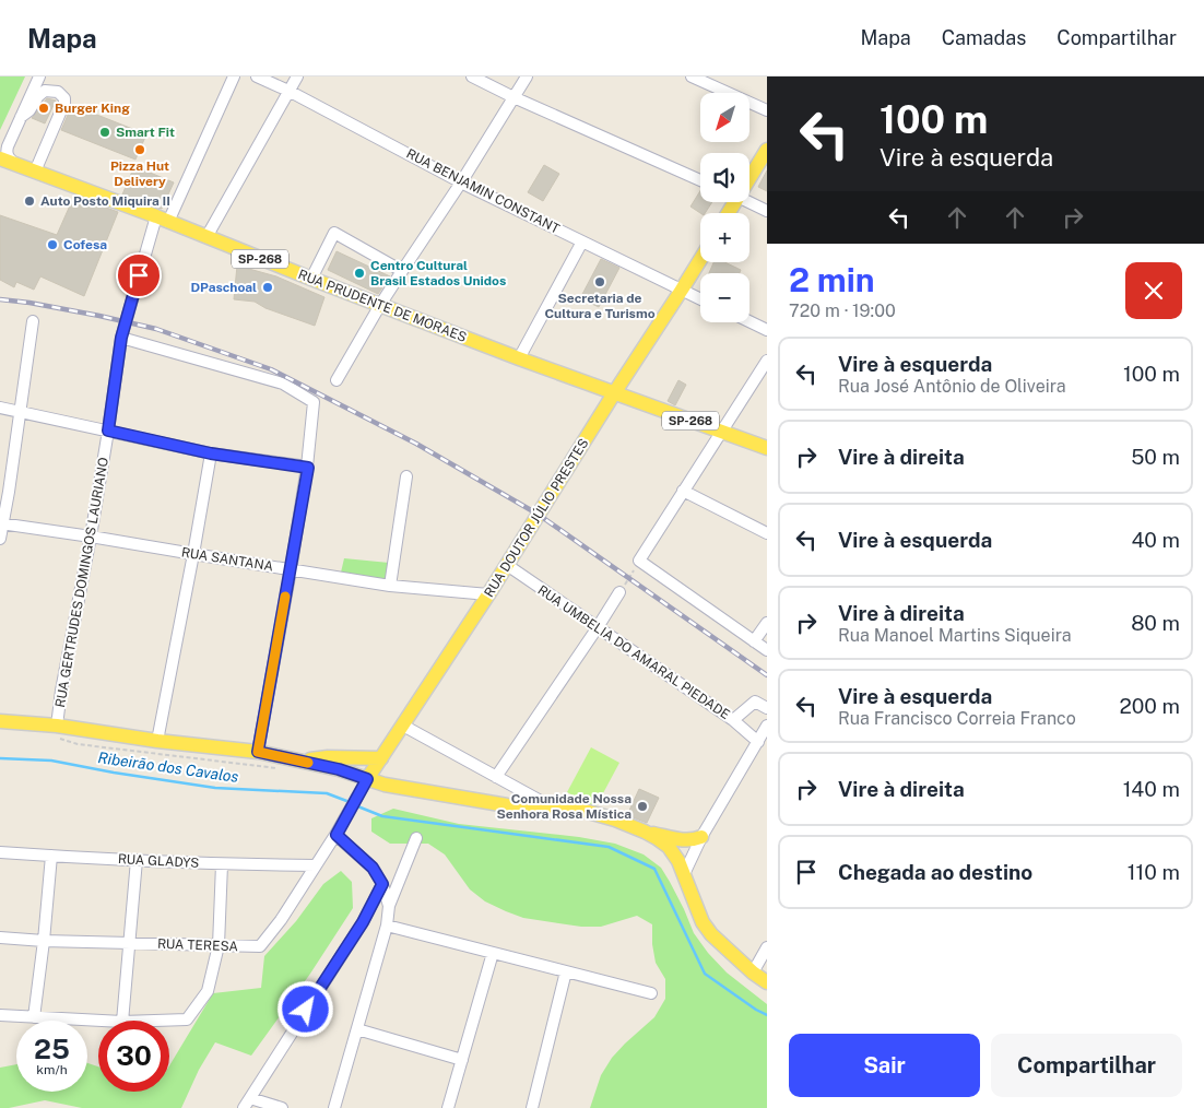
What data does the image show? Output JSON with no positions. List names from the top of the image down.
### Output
{
  "streets": {
    "main road": ["SP-268", "RUA PRUDENTE DE MORAES", "RUA DOUTOR JÚLIO PRESTES"],
    "street": [
      "RUA BENJAMIN CONSTANT",
      "RUA SANTANA",
      "RUA GERTRUDES DOMINGOS LAURIANO",
      "RUA UMBELIA DO AMARAL PIEDADE",
      "RUA GLADYS",
      "RUA TERESA"
    ]
  },
  "crossings": [
    ["RUA BENJAMIN CONSTANT", "RUA DOUTOR JÚLIO PRESTES"],
    ["RUA PRUDENTE DE MORAES", "RUA DOUTOR JÚLIO PRESTES"],
    ["RUA PRUDENTE DE MORAES", "RUA GERTRUDES DOMINGOS LAURIANO"],
    ["RUA DOUTOR JÚLIO PRESTES", "RUA SANTANA"],
    ["RUA DOUTOR JÚLIO PRESTES", "RUA UMBELIA DO AMARAL PIEDADE"],
    ["RUA DOUTOR JÚLIO PRESTES", "RUA TERESA"],
    ["RUA SANTANA", "RUA GERTRUDES DOMINGOS LAURIANO"],
    ["RUA GLADYS", "RUA TERESA"]
  ],
  "water": ["Ribeirão dos Cavalos"],
  "places": [
    "Burger King",
    "Smart Fit",
    "Pizza Hut Delivery",
    "Auto Posto Miquira II",
    "Cofesa",
    "Centro Cultural Brasil Estados Unidos",
    "Secretaria de Cultura e Turismo",
    "DPaschoal",
    "Comunidade Nossa Senhora Rosa Mística"
  ],
  "north": "bottom left",
  "page": {
    "header": "Mapa",
    "nav": ["Mapa", "Camadas", "Compartilhar"],
    "turn": ["100 m", "Vire à esquerda"],
    "map_buttons": ["+", "−"],
    "heading": ["2 min", "720 m · 19:00"],
    "list": [
      {
        "name": "Vire à esquerda",
        "note": "Rua José Antônio de Oliveira",
        "value": "100 m"
      },
      {
        "name": "Vire à direita",
        "value": "50 m"
      },
      {
        "name": "Vire à esquerda",
        "value": "40 m"
      },
      {
        "name": "Vire à direita",
        "note": "Rua Manoel Martins Siqueira",
        "value": "80 m"
      },
      {
        "name": "Vire à esquerda",
        "note": "Rua Francisco Correia Franco",
        "value": "200 m"
      },
      {
        "name": "Vire à direita",
        "value": "140 m"
      },
      {
        "name": "Chegada ao destino",
        "value": "110 m"
      }
    ],
    "speed": "25 km/h",
    "limit": "30",
    "buttons": ["Sair", "Compartilhar"]
  }
}
